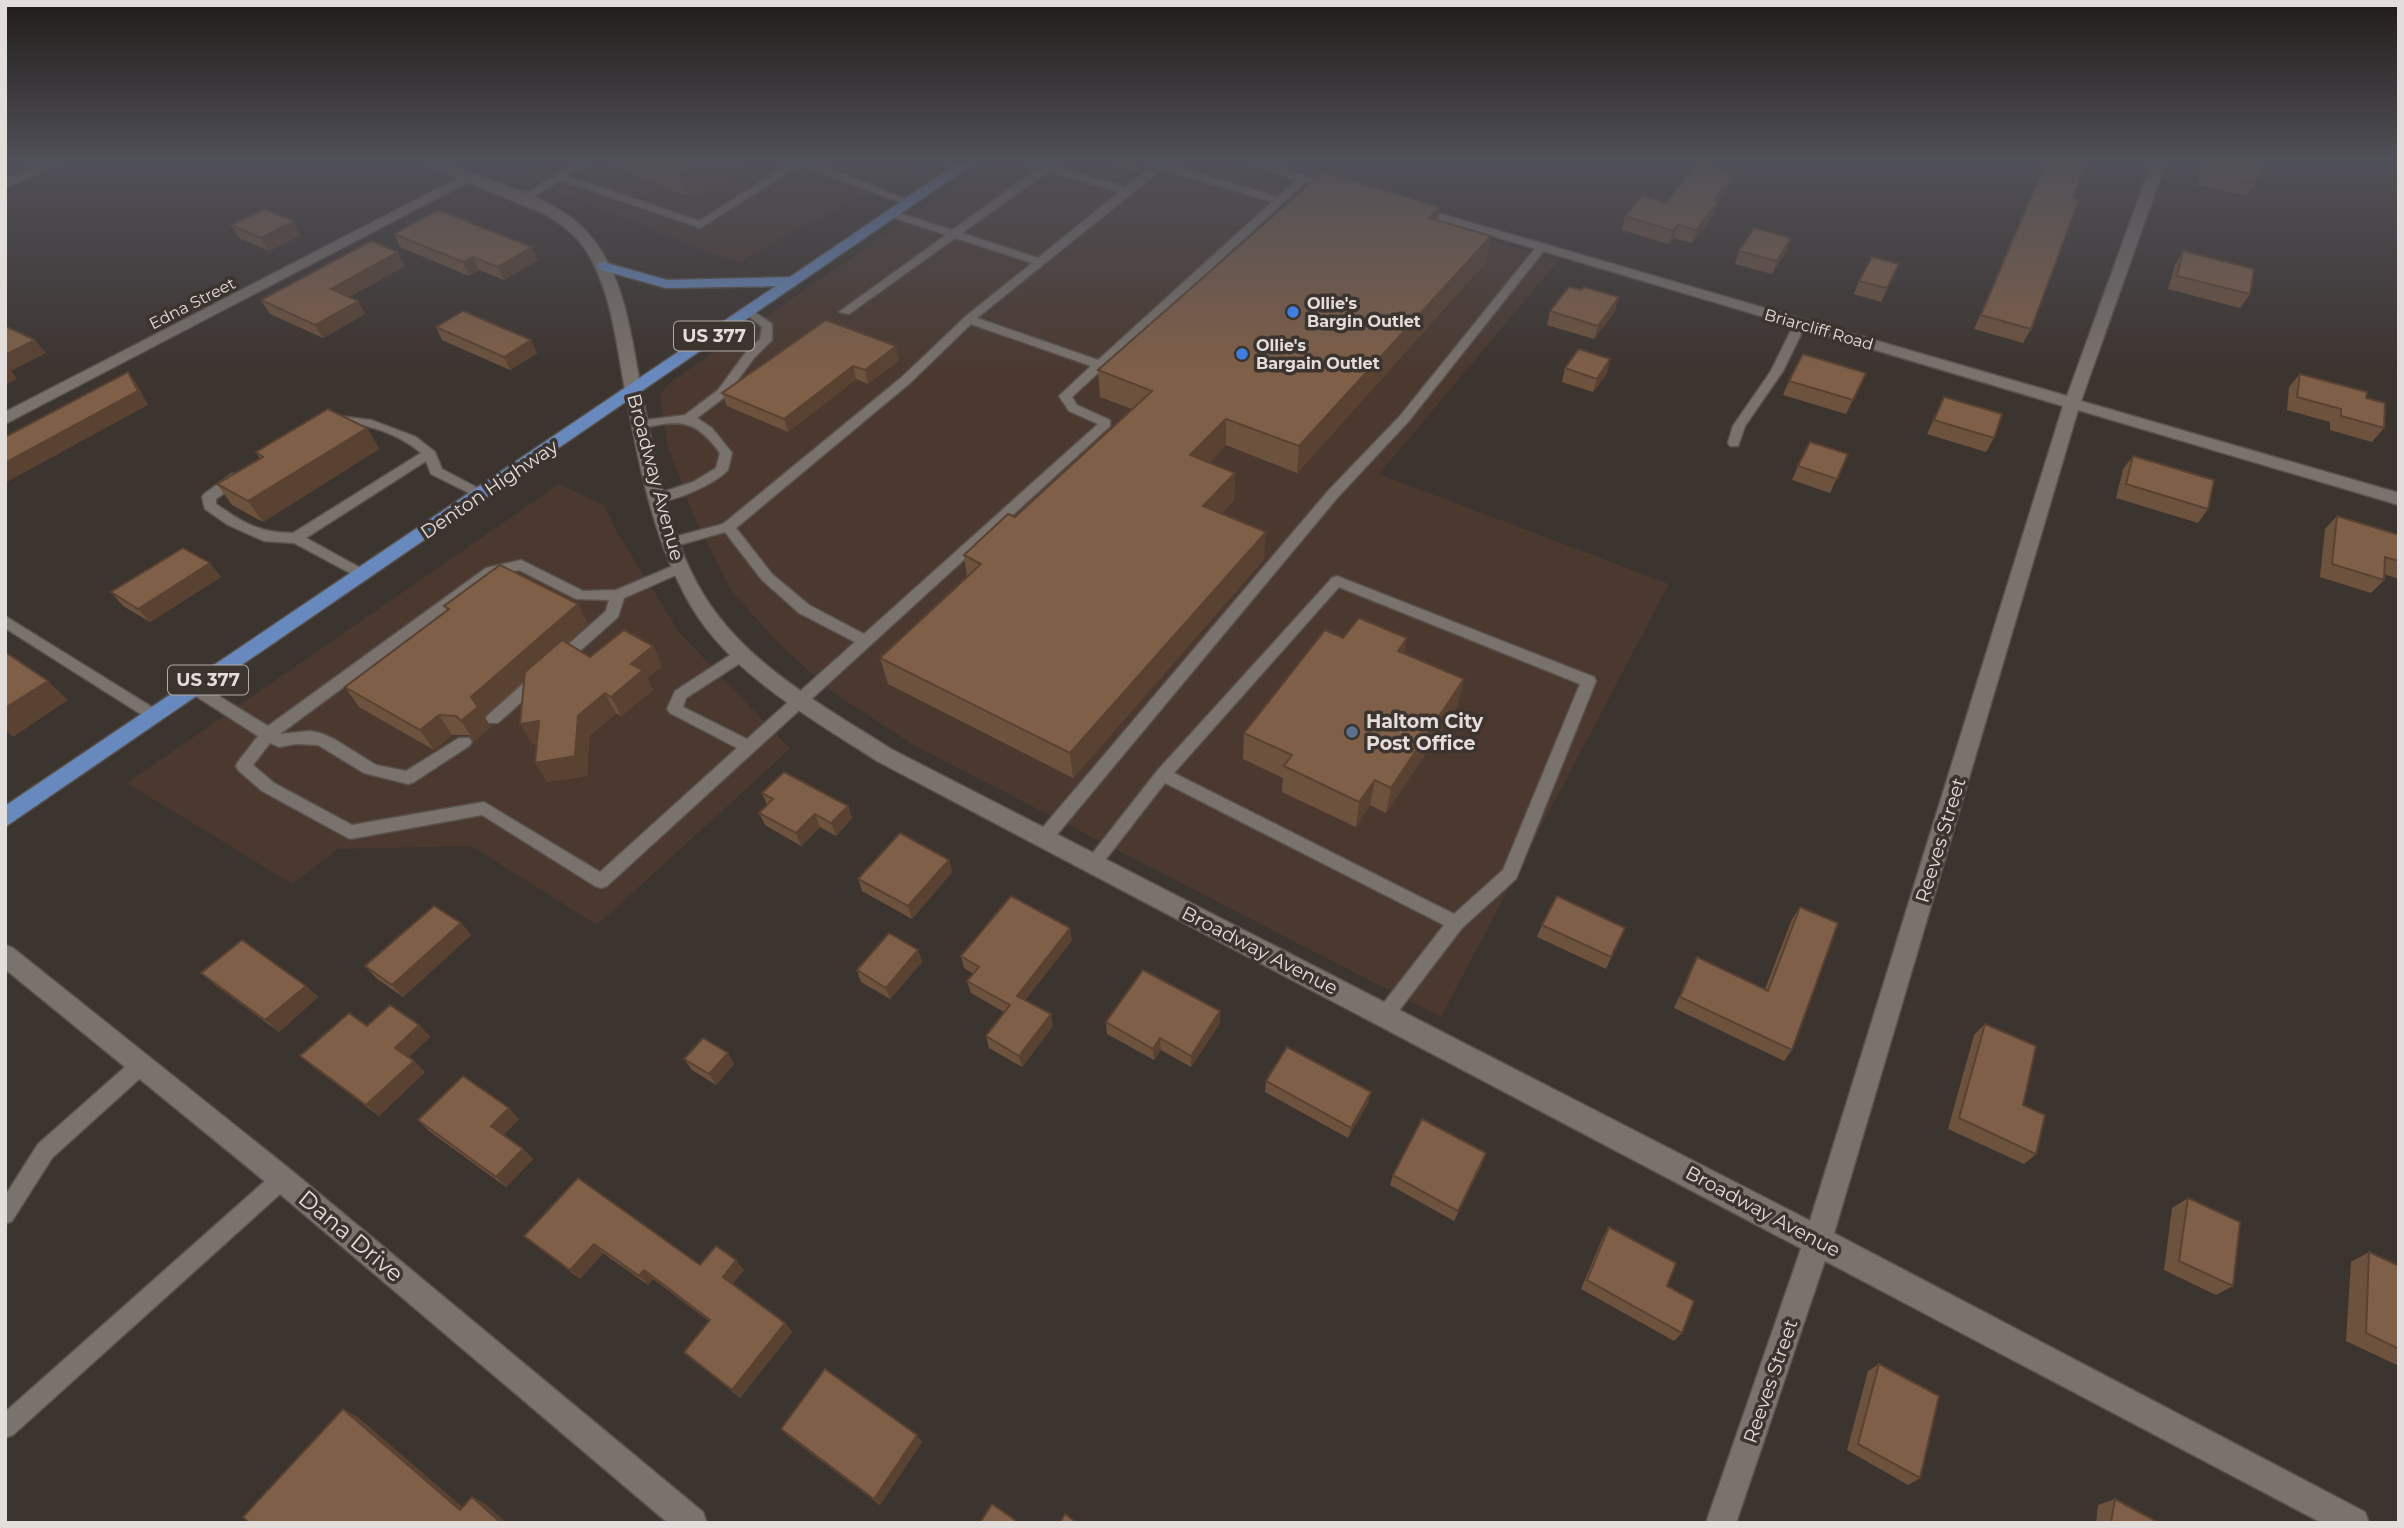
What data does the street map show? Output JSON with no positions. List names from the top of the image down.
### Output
{
  "streets": {
    "main road": ["US 377", "Denton Highway"],
    "street": [
      "Edna Street",
      "Briarcliff Road",
      "Broadway Avenue",
      "Reeves Street",
      "Dana Drive"
    ]
  },
  "crossings": [
    ["Briarcliff Road", "Reeves Street"],
    ["Broadway Avenue", "Denton Highway"],
    ["Broadway Avenue", "Reeves Street"]
  ],
  "places": ["Ollie's Bargin Outlet", "Ollie's Bargain Outlet", "Haltom City Post Office"]
}
